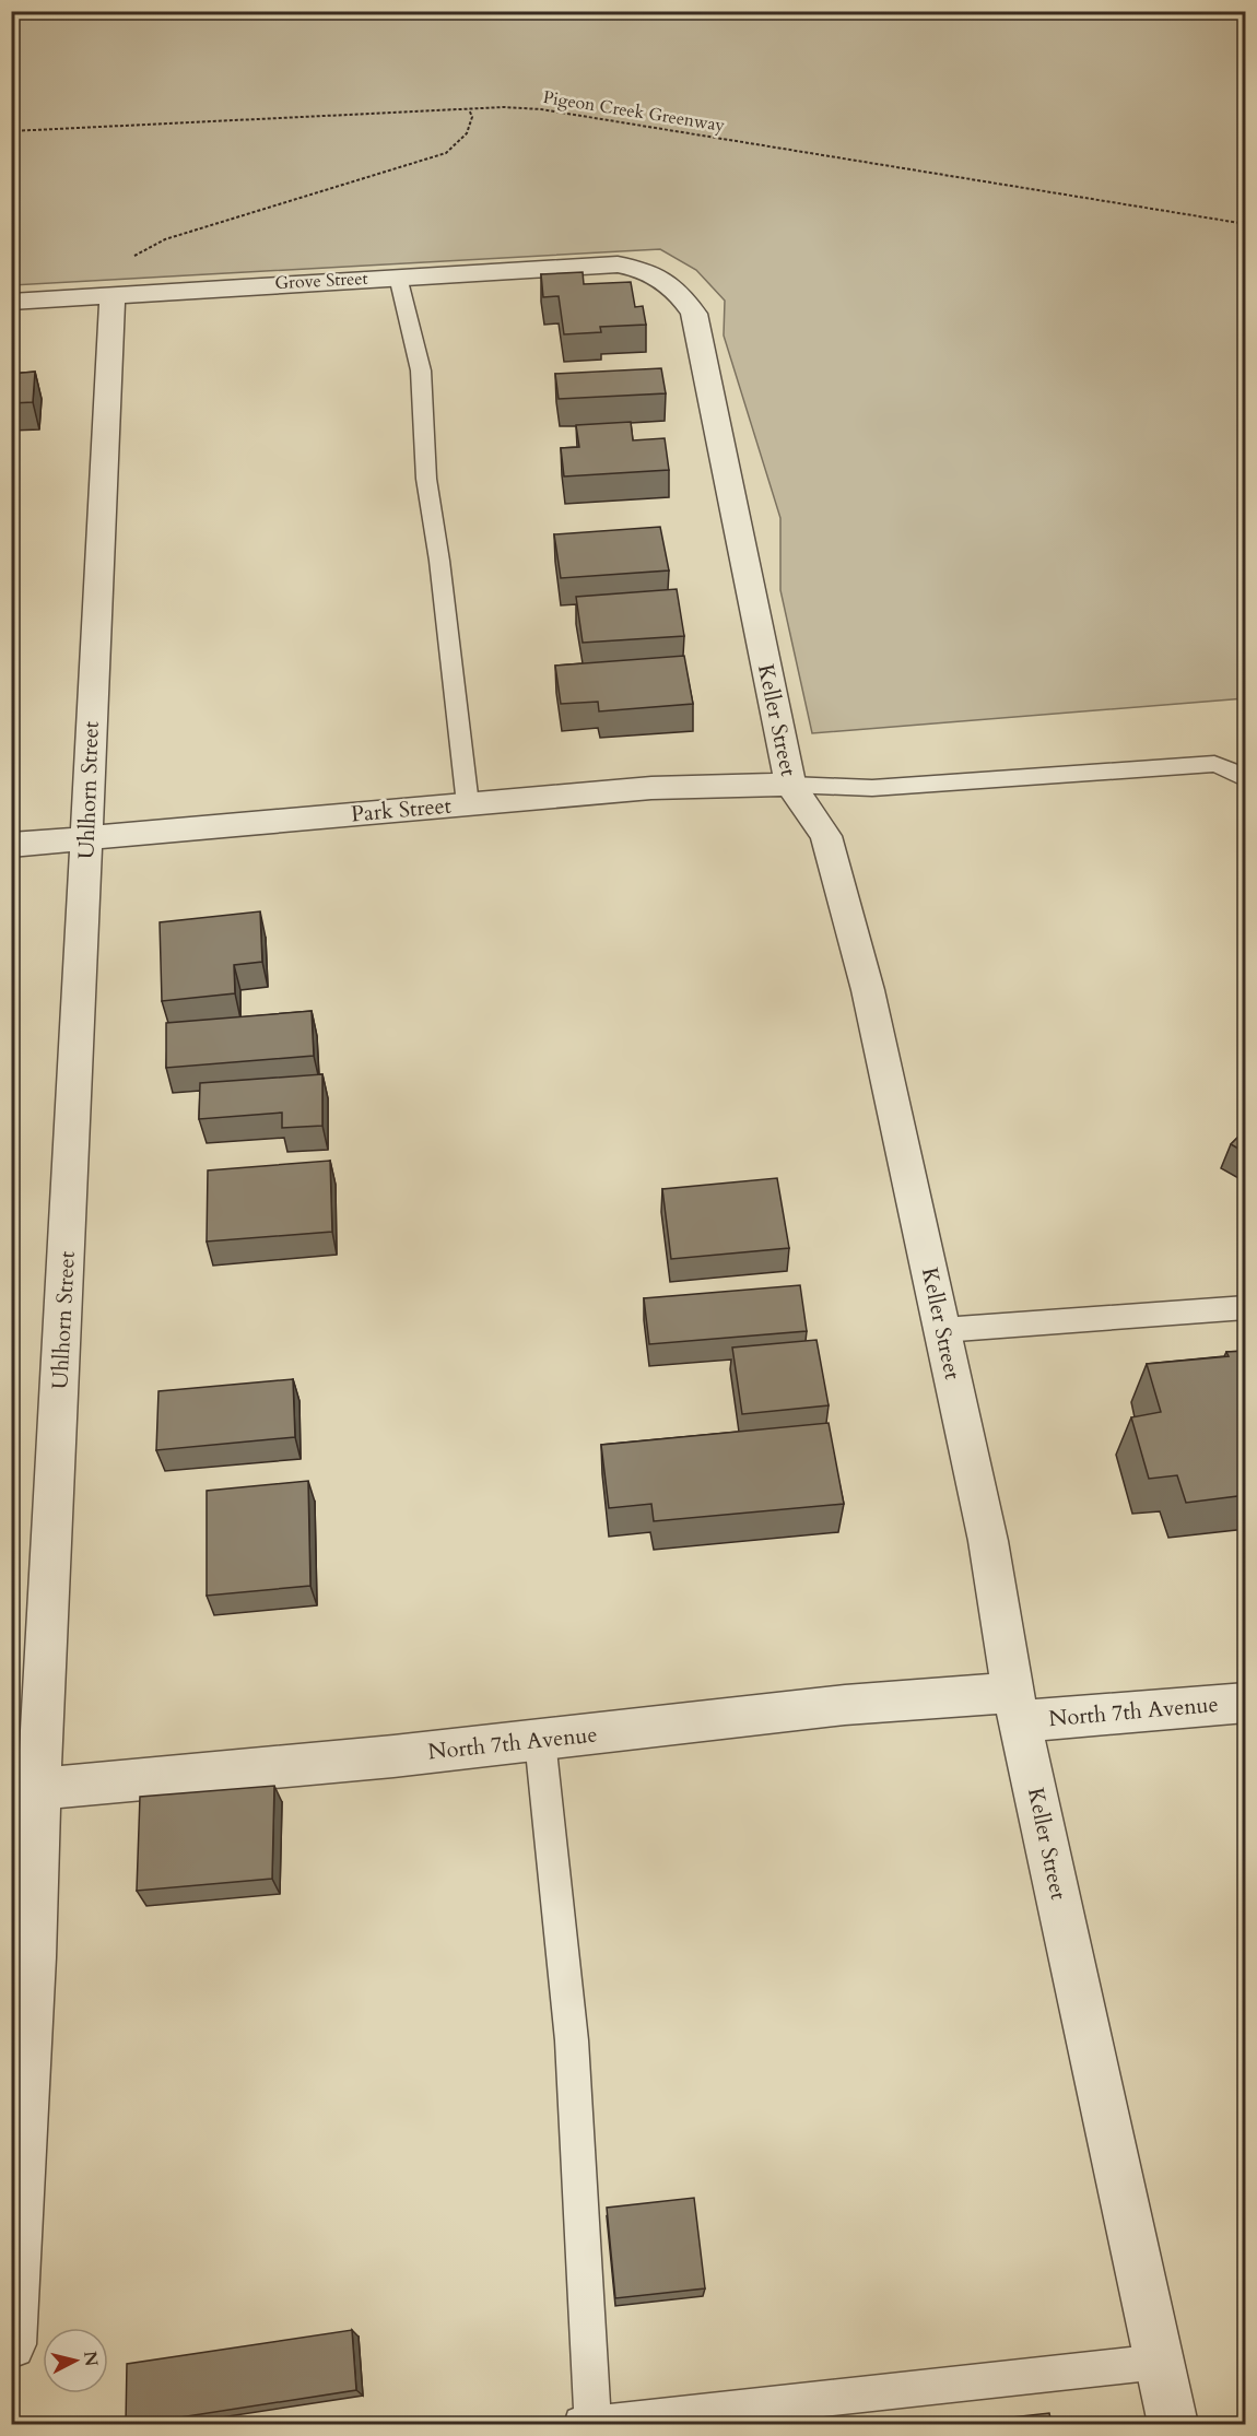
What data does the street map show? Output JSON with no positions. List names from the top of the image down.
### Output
{
  "streets": {
    "street": [
      "Grove Street",
      "Keller Street",
      "Uhlhorn Street",
      "Park Street",
      "North 7th Avenue"
    ],
    "path": ["Pigeon Creek Greenway"]
  },
  "crossings": [
    ["Grove Street", "Keller Street"],
    ["Grove Street", "Uhlhorn Street"],
    ["Keller Street", "Park Street"],
    ["Keller Street", "North 7th Avenue"],
    ["Uhlhorn Street", "Park Street"],
    ["Uhlhorn Street", "North 7th Avenue"]
  ],
  "north": "right"
}
